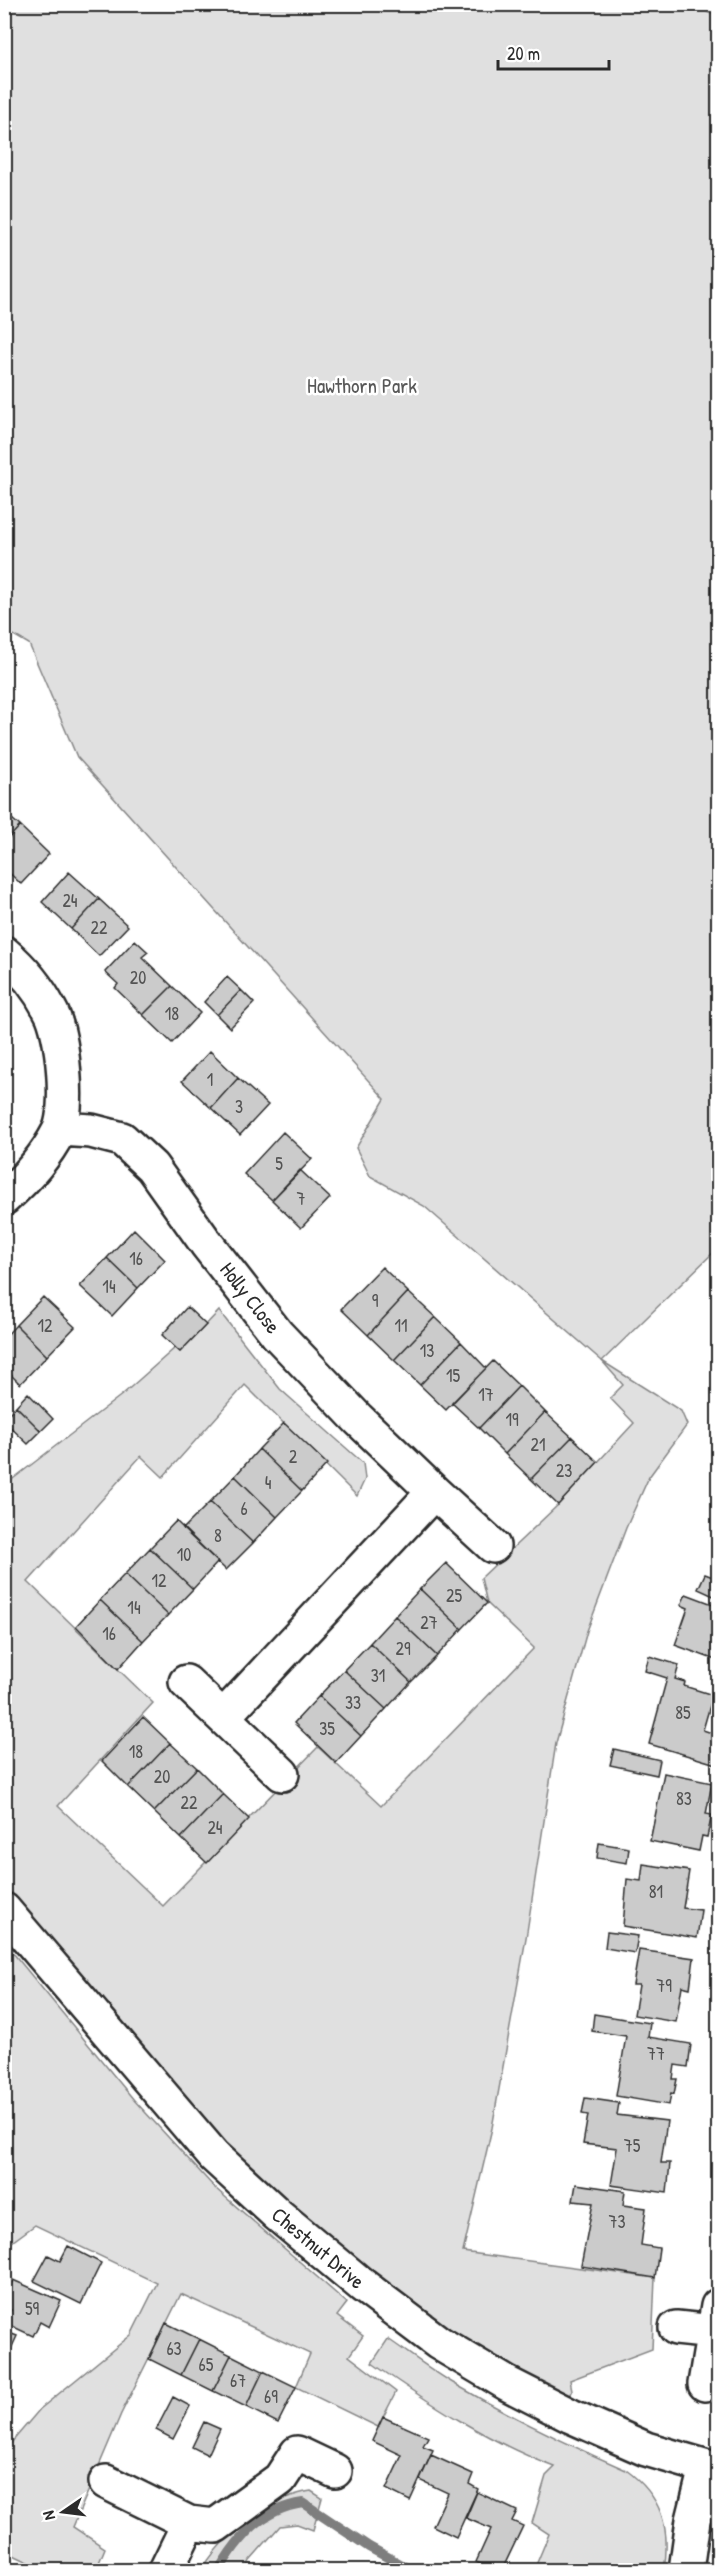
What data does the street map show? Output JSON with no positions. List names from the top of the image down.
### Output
{
  "streets": {
    "street": ["Holly Close", "Chestnut Drive"]
  },
  "parks": ["Hawthorn Park"],
  "house_numbers": [
    "24",
    "22",
    "20",
    "18",
    "1",
    "3",
    "5",
    "7",
    "16",
    "14",
    "9",
    "12",
    "11",
    "13",
    "15",
    "17",
    "19",
    "21",
    "2",
    "23",
    "4",
    "6",
    "8",
    "10",
    "12",
    "25",
    "14",
    "27",
    "16",
    "29",
    "31",
    "33",
    "85",
    "35",
    "18",
    "20",
    "83",
    "22",
    "24",
    "81",
    "79",
    "77",
    "75",
    "73",
    "59",
    "63",
    "65",
    "67",
    "69"
  ],
  "scale_bar": "20 m",
  "north": "left"
}
